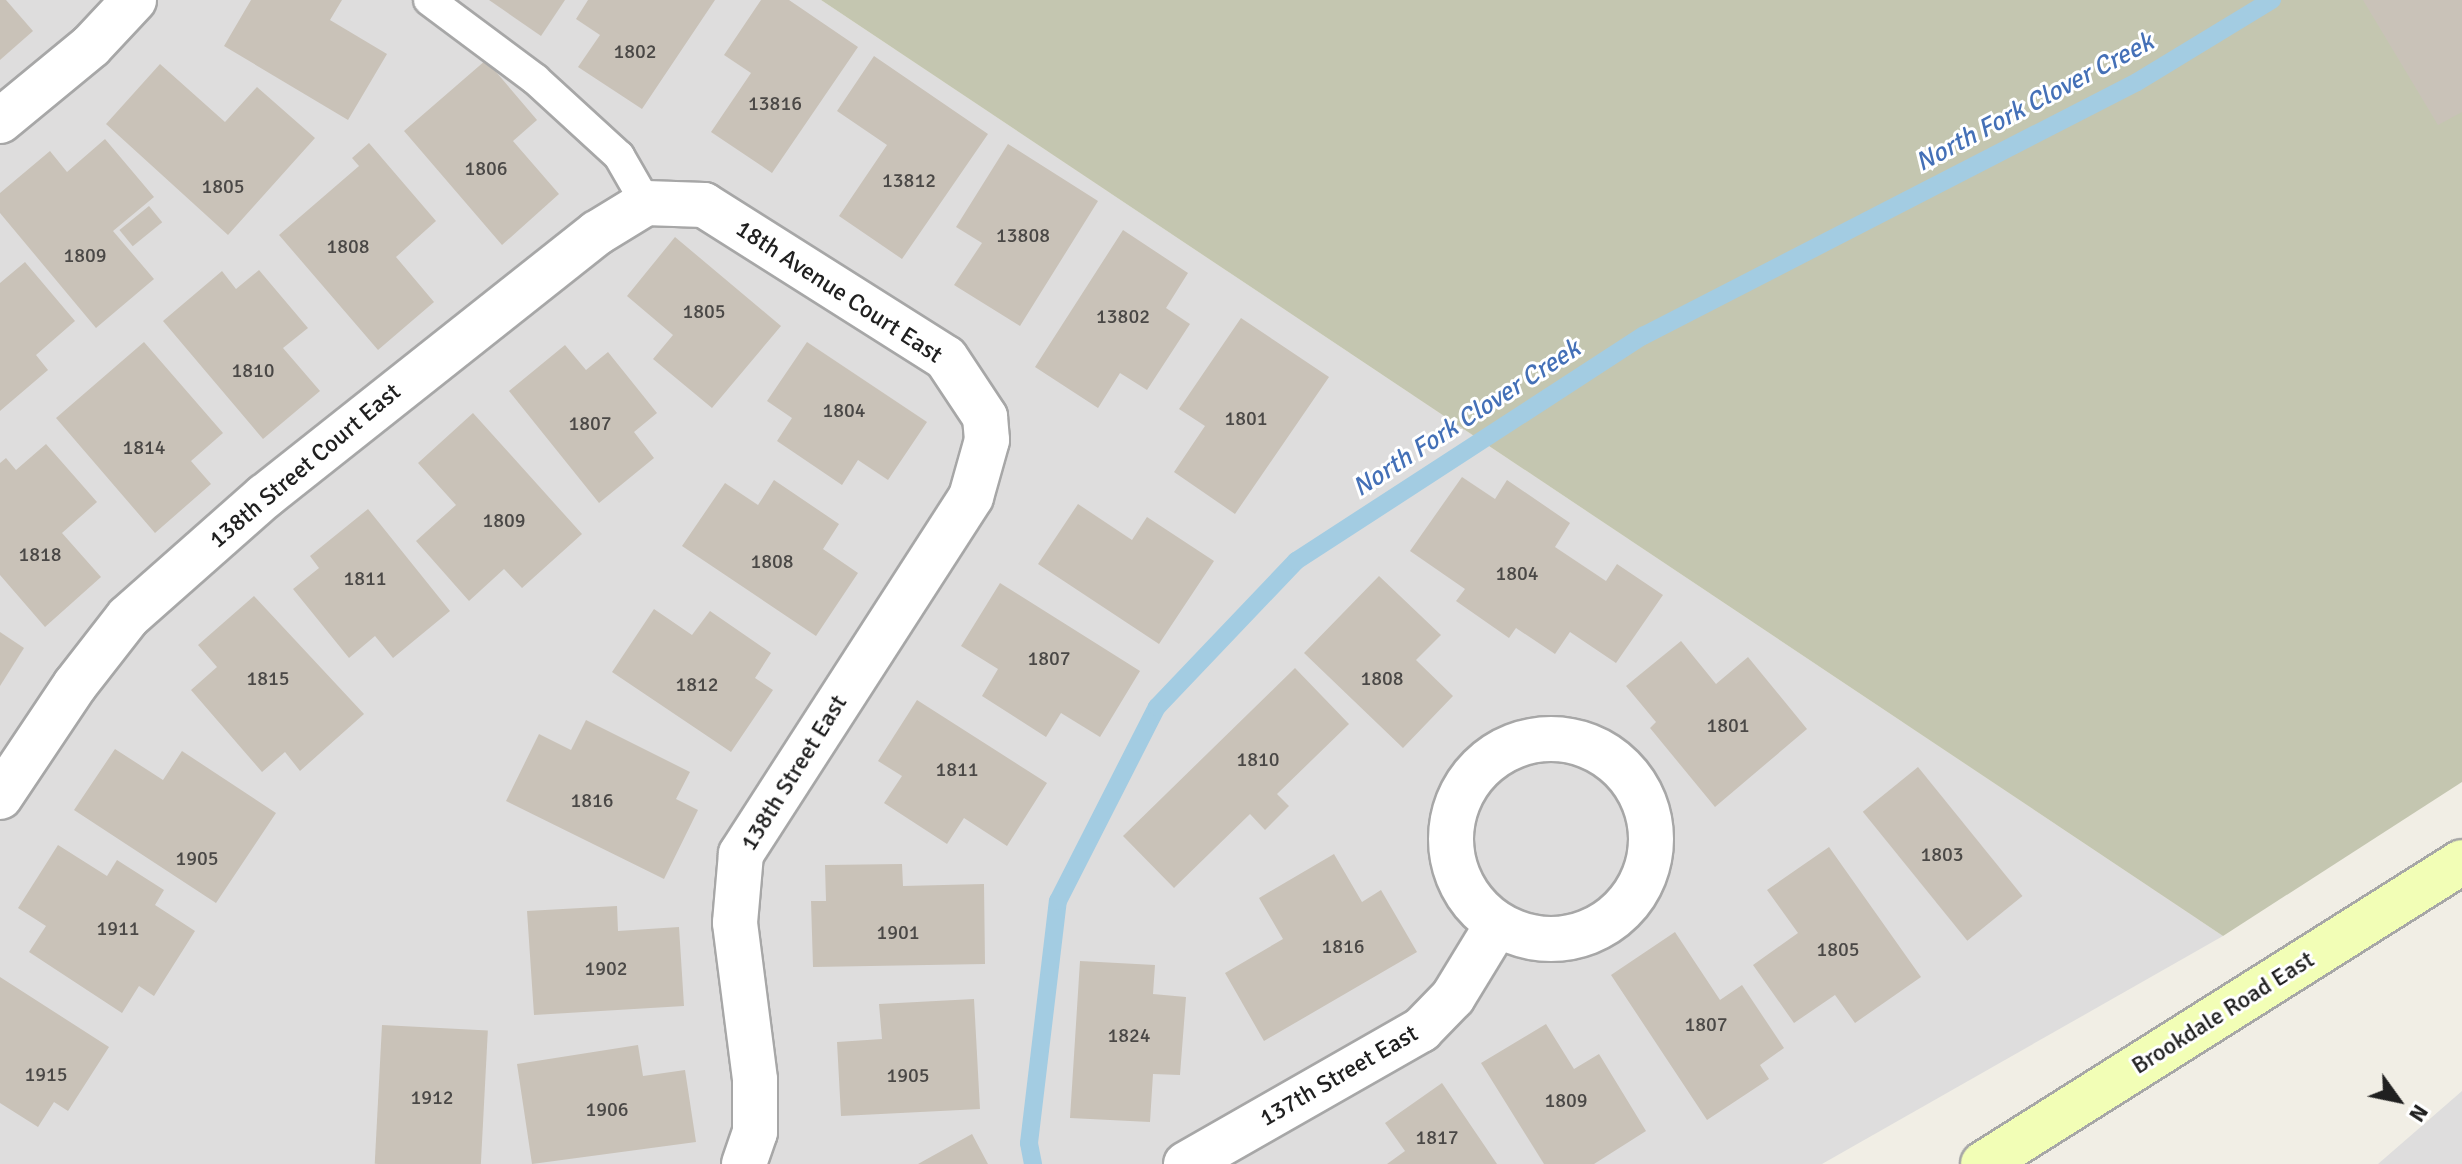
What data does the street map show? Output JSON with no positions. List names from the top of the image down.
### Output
{
  "streets": {
    "main road": ["Brookdale Road East"],
    "street": [
      "18th Avenue Court East",
      "138th Street Court East",
      "138th Street East",
      "137th Street East"
    ]
  },
  "crossings": [
    ["18th Avenue Court East", "138th Street Court East"],
    ["18th Avenue Court East", "138th Street East"]
  ],
  "water": ["North Fork Clover Creek"],
  "house_numbers": [
    "1802",
    "13816",
    "1806",
    "13812",
    "1805",
    "13808",
    "1808",
    "1809",
    "1805",
    "13802",
    "1810",
    "1804",
    "1801",
    "1807",
    "1814",
    "1809",
    "1818",
    "1808",
    "1804",
    "1811",
    "1807",
    "1815",
    "1808",
    "1812",
    "1801",
    "1810",
    "1811",
    "1816",
    "1803",
    "1905",
    "1911",
    "1901",
    "1816",
    "1805",
    "1902",
    "1807",
    "1824",
    "1915",
    "1905",
    "1912",
    "1809",
    "1906",
    "1817"
  ],
  "north": "bottom right"
}
